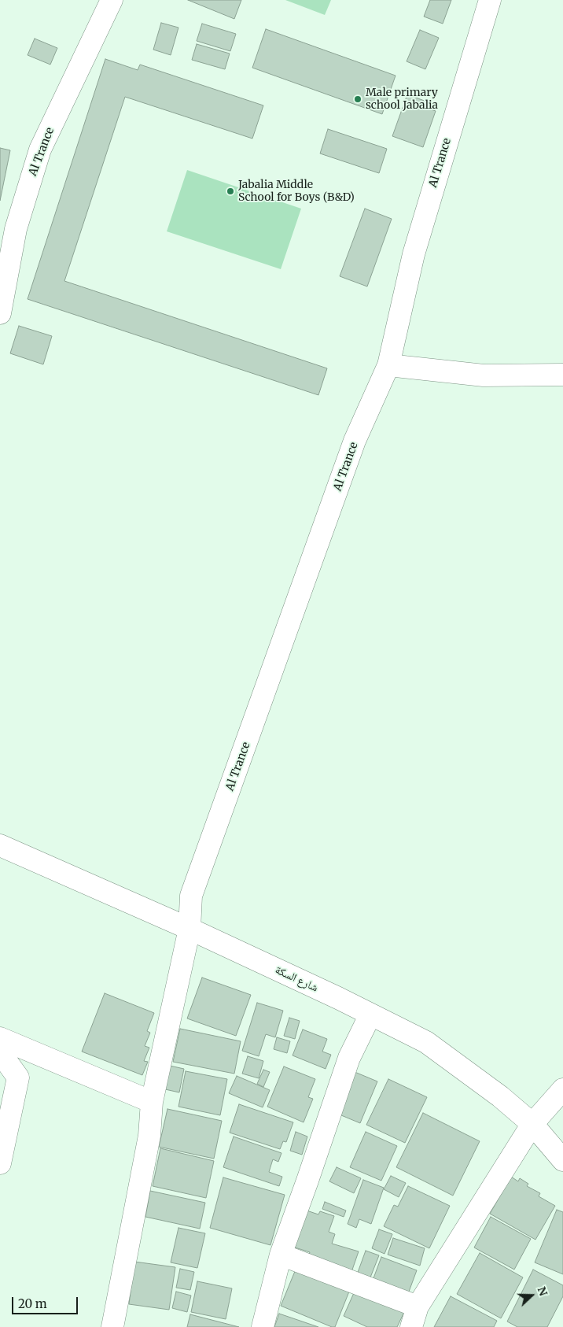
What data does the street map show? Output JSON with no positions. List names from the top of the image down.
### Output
{
  "streets": {
    "street": ["Al Trance", "شارع السكة"]
  },
  "crossings": [
    ["Al Trance", "شارع السكة"]
  ],
  "places": ["Male primary school Jabalia", "Jabalia Middle School for Boys (B&D)"],
  "scale_bar": "20 m",
  "north": "right"
}
